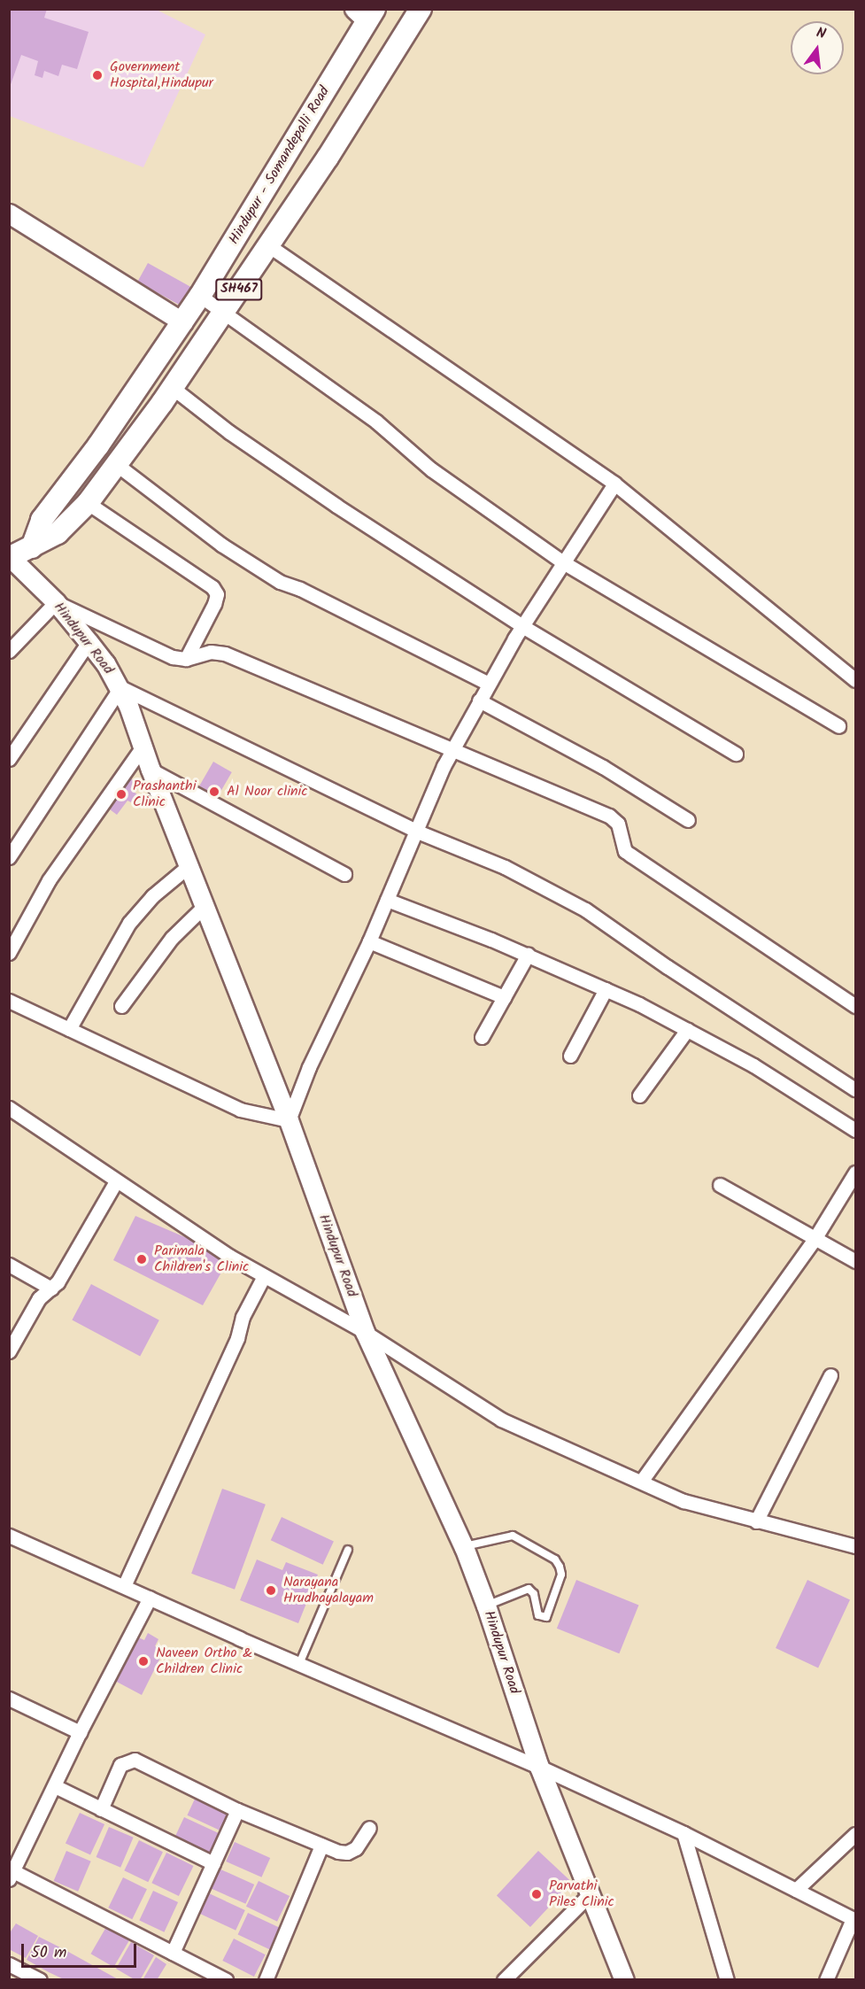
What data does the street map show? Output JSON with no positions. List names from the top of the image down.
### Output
{
  "streets": {
    "main road": ["Hindupur - Somandepalli Road", "SH467", "Hindupur Road"]
  },
  "crossings": [
    ["Hindupur - Somandepalli Road", "SH467"],
    ["SH467", "Hindupur Road"]
  ],
  "places": [
    "Government Hospital,Hindupur",
    "Al Noor clinic",
    "Prashanthi Clinic",
    "Parimala Children's Clinic",
    "Narayana Hrudhayalayam",
    "Naveen Ortho & Children Clinic",
    "Parvathi Piles Clinic"
  ],
  "scale_bar": "50 m",
  "north": "top"
}
